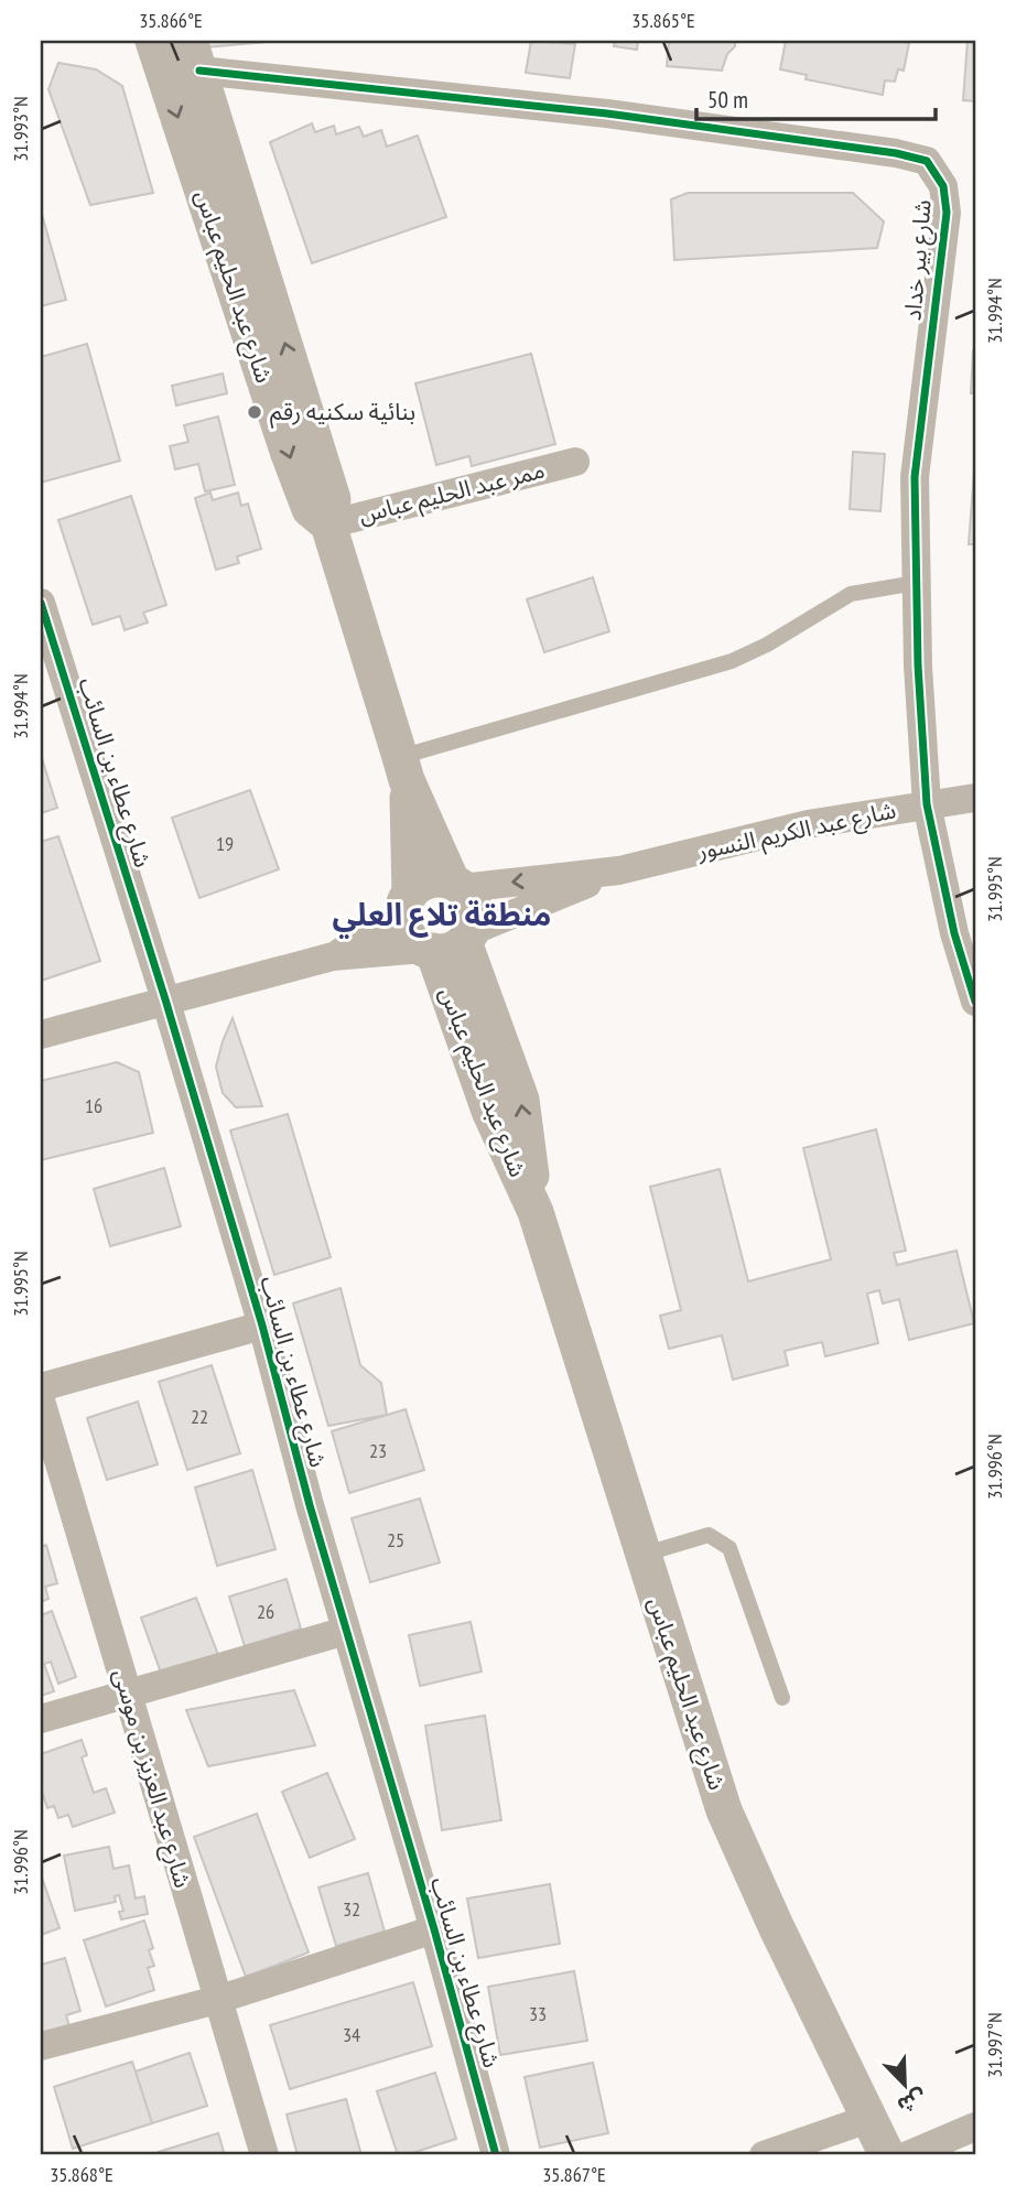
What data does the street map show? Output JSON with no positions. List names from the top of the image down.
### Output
{
  "streets": {
    "street": [
      "شارع بير خداد",
      "شارع عبد الحليم عباس",
      "ممر عبد الحليم عباس",
      "شارع عطاء بن السائب",
      "شارع عبد الكريم النسور",
      "شارع عبد العزيز بن موسى"
    ]
  },
  "crossings": [
    ["شارع بير خداد", "شارع عبد الحليم عباس"],
    ["شارع بير خداد", "شارع عبد الكريم النسور"],
    ["شارع عبد الحليم عباس", "ممر عبد الحليم عباس"],
    ["شارع عبد الحليم عباس", "شارع عبد الكريم النسور"],
    ["شارع عطاء بن السائب", "شارع عبد الكريم النسور"]
  ],
  "districts": ["منطقة تلاع العلي"],
  "places": ["بنائية سكنيه رقم"],
  "house_numbers": [
    "19",
    "16",
    "22",
    "23",
    "25",
    "26",
    "32",
    "33",
    "34"
  ],
  "scale_bar": "50 m",
  "north": "bottom right",
  "coordinates": [
    "35.866°E",
    "35.865°E",
    "31.993°N",
    "31.994°N",
    "31.995°N",
    "31.996°N",
    "31.997°N",
    "35.868°E",
    "35.867°E"
  ]
}
